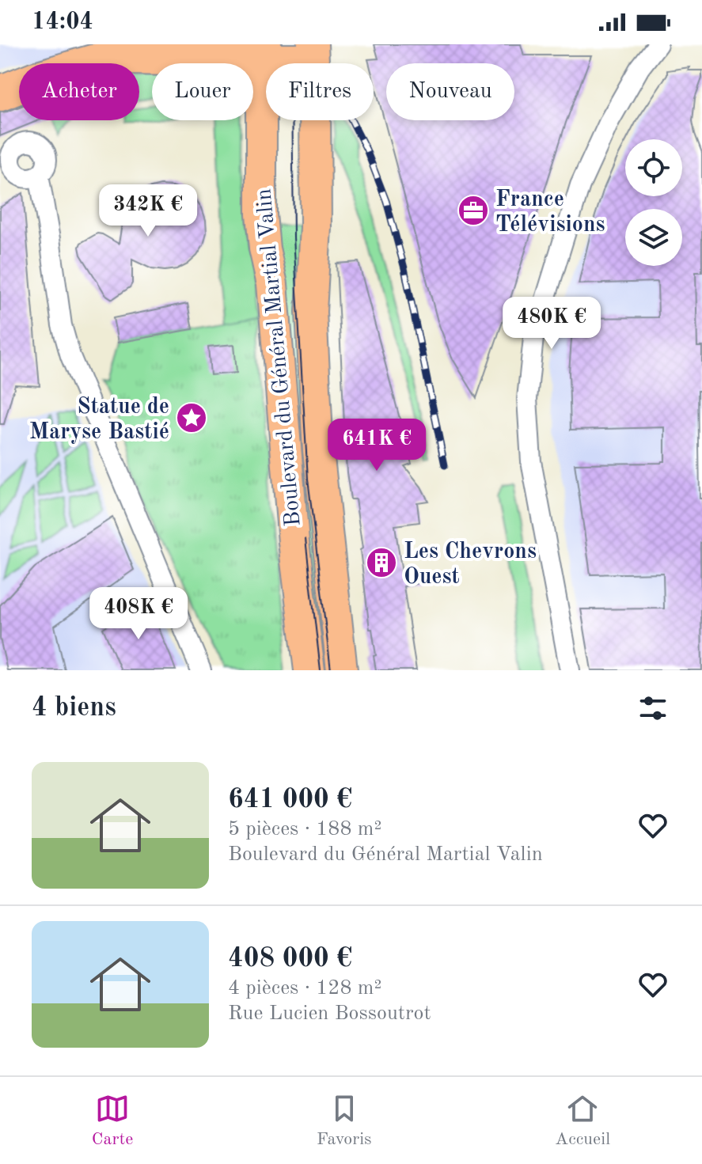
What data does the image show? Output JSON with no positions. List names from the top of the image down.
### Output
{
  "streets": {
    "main road": ["Boulevard du Général Martial Valin"]
  },
  "places": {
    "office": ["France Télévisions"],
    "place": ["Statue de Maryse Bastié"],
    "building": ["Les Chevrons Ouest"]
  },
  "page": {
    "status": "14:04",
    "chip": [
      "Acheter",
      "Louer",
      "Filtres",
      "Nouveau"
    ],
    "price": [
      "342K €",
      "480K €",
      "641K €",
      "408K €"
    ],
    "heading": "4 biens",
    "list": [
      {
        "name": "641 000 €",
        "note": "5 pièces · 188 m² · Boulevard du Général Martial Valin"
      },
      {
        "name": "408 000 €",
        "note": "4 pièces · 128 m² · Rue Lucien Bossoutrot"
      }
    ],
    "tabs": ["Carte", "Favoris", "Accueil"]
  }
}
